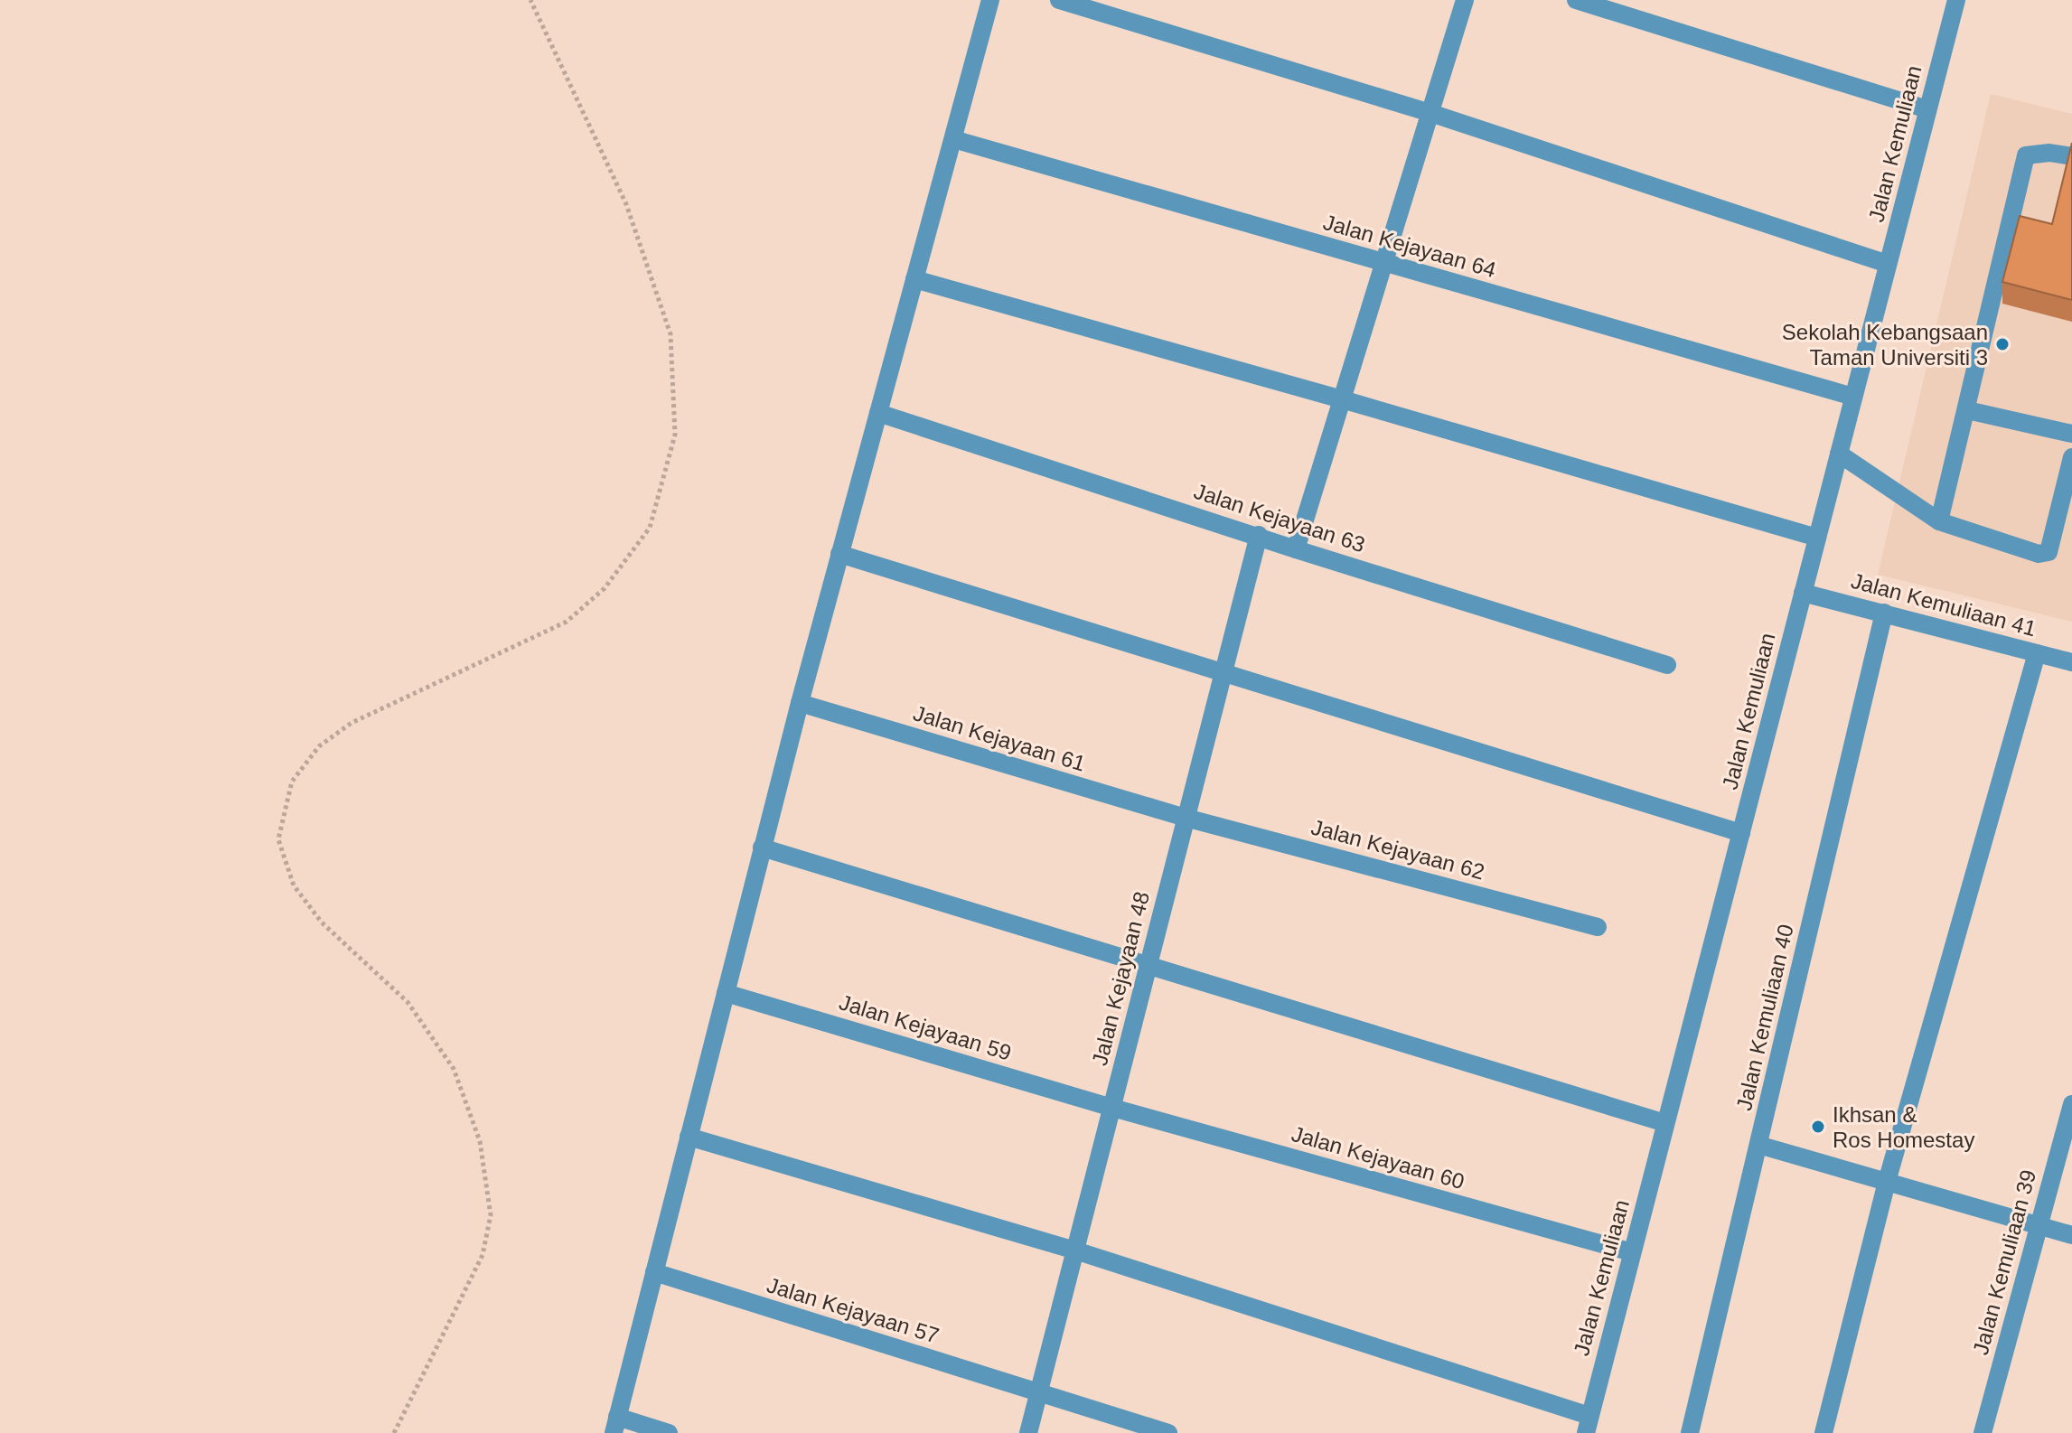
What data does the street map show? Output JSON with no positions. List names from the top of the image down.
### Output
{
  "streets": {
    "street": [
      "Jalan Kemuliaan",
      "Jalan Kejayaan 64",
      "Jalan Kejayaan 63",
      "Jalan Kemuliaan 41",
      "Jalan Kejayaan 61",
      "Jalan Kejayaan 62",
      "Jalan Kejayaan 48",
      "Jalan Kemuliaan 40",
      "Jalan Kejayaan 59",
      "Jalan Kejayaan 60",
      "Jalan Kemuliaan 39",
      "Jalan Kejayaan 57"
    ]
  },
  "crossings": [
    ["Jalan Kemuliaan", "Jalan Kejayaan 64"],
    ["Jalan Kemuliaan", "Jalan Kemuliaan 41"],
    ["Jalan Kemuliaan", "Jalan Kejayaan 60"],
    ["Jalan Kejayaan 63", "Jalan Kejayaan 48"],
    ["Jalan Kemuliaan 41", "Jalan Kemuliaan 40"],
    ["Jalan Kejayaan 61", "Jalan Kejayaan 62"],
    ["Jalan Kejayaan 61", "Jalan Kejayaan 48"],
    ["Jalan Kejayaan 62", "Jalan Kejayaan 48"],
    ["Jalan Kejayaan 48", "Jalan Kejayaan 59"],
    ["Jalan Kejayaan 48", "Jalan Kejayaan 60"],
    ["Jalan Kejayaan 48", "Jalan Kejayaan 57"],
    ["Jalan Kejayaan 59", "Jalan Kejayaan 60"]
  ],
  "places": ["Sekolah Kebangsaan Taman Universiti 3", "Ikhsan & Ros Homestay"]
}
